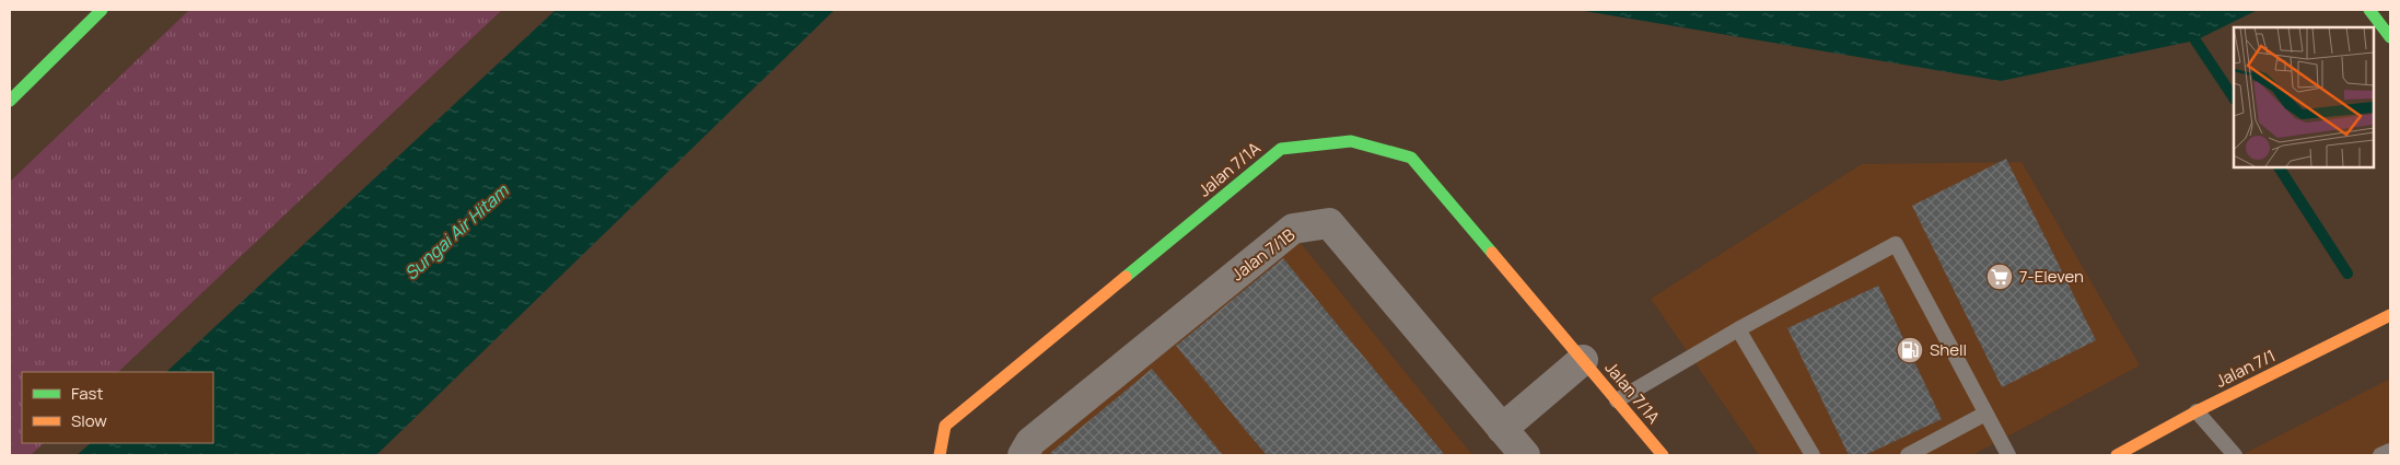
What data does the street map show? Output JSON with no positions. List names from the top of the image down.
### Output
{
  "streets": {
    "street": ["Jalan 7/1A", "Jalan 7/1B", "Jalan 7/1"]
  },
  "water": ["Sungai Air Hitam"],
  "places": {
    "supermarket": ["7-Eleven"],
    "fuel station": ["Shell"]
  },
  "legend": ["Fast", "Slow"]
}
